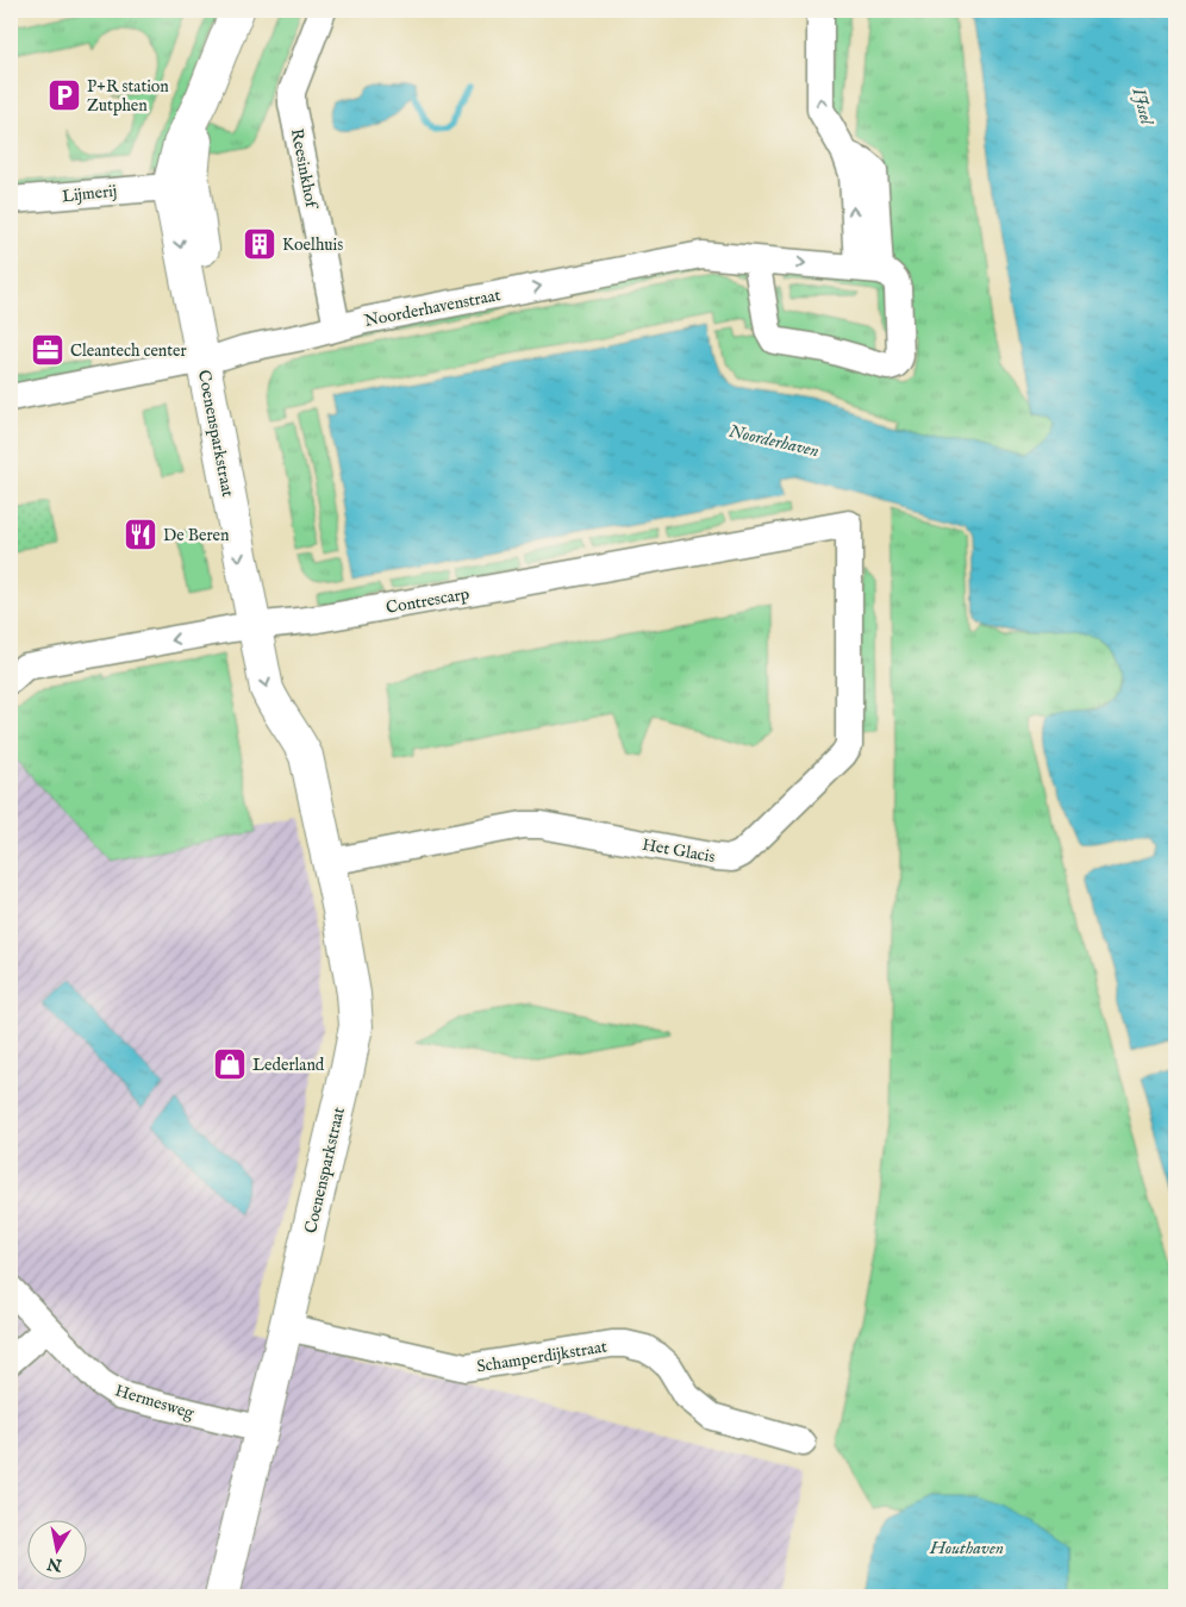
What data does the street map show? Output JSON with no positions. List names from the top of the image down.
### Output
{
  "streets": {
    "street": [
      "Reesinkhof",
      "Lijmerij",
      "Noorderhavenstraat",
      "Coenensparkstraat",
      "Contrescarp",
      "Het Glacis",
      "Schamperdijkstraat",
      "Hermesweg"
    ]
  },
  "crossings": [
    ["Reesinkhof", "Noorderhavenstraat"],
    ["Lijmerij", "Coenensparkstraat"],
    ["Noorderhavenstraat", "Coenensparkstraat"],
    ["Coenensparkstraat", "Contrescarp"],
    ["Coenensparkstraat", "Het Glacis"],
    ["Coenensparkstraat", "Schamperdijkstraat"],
    ["Coenensparkstraat", "Hermesweg"],
    ["Contrescarp", "Het Glacis"]
  ],
  "one_way": ["Noorderhavenstraat"],
  "water": ["IJssel", "Noorderhaven", "Houthaven"],
  "places": {
    "parking": ["P+R station Zutphen"],
    "building": ["Koelhuis"],
    "office": ["Cleantech center"],
    "restaurant": ["De Beren"],
    "shop": ["Lederland"]
  },
  "north": "bottom"
}
